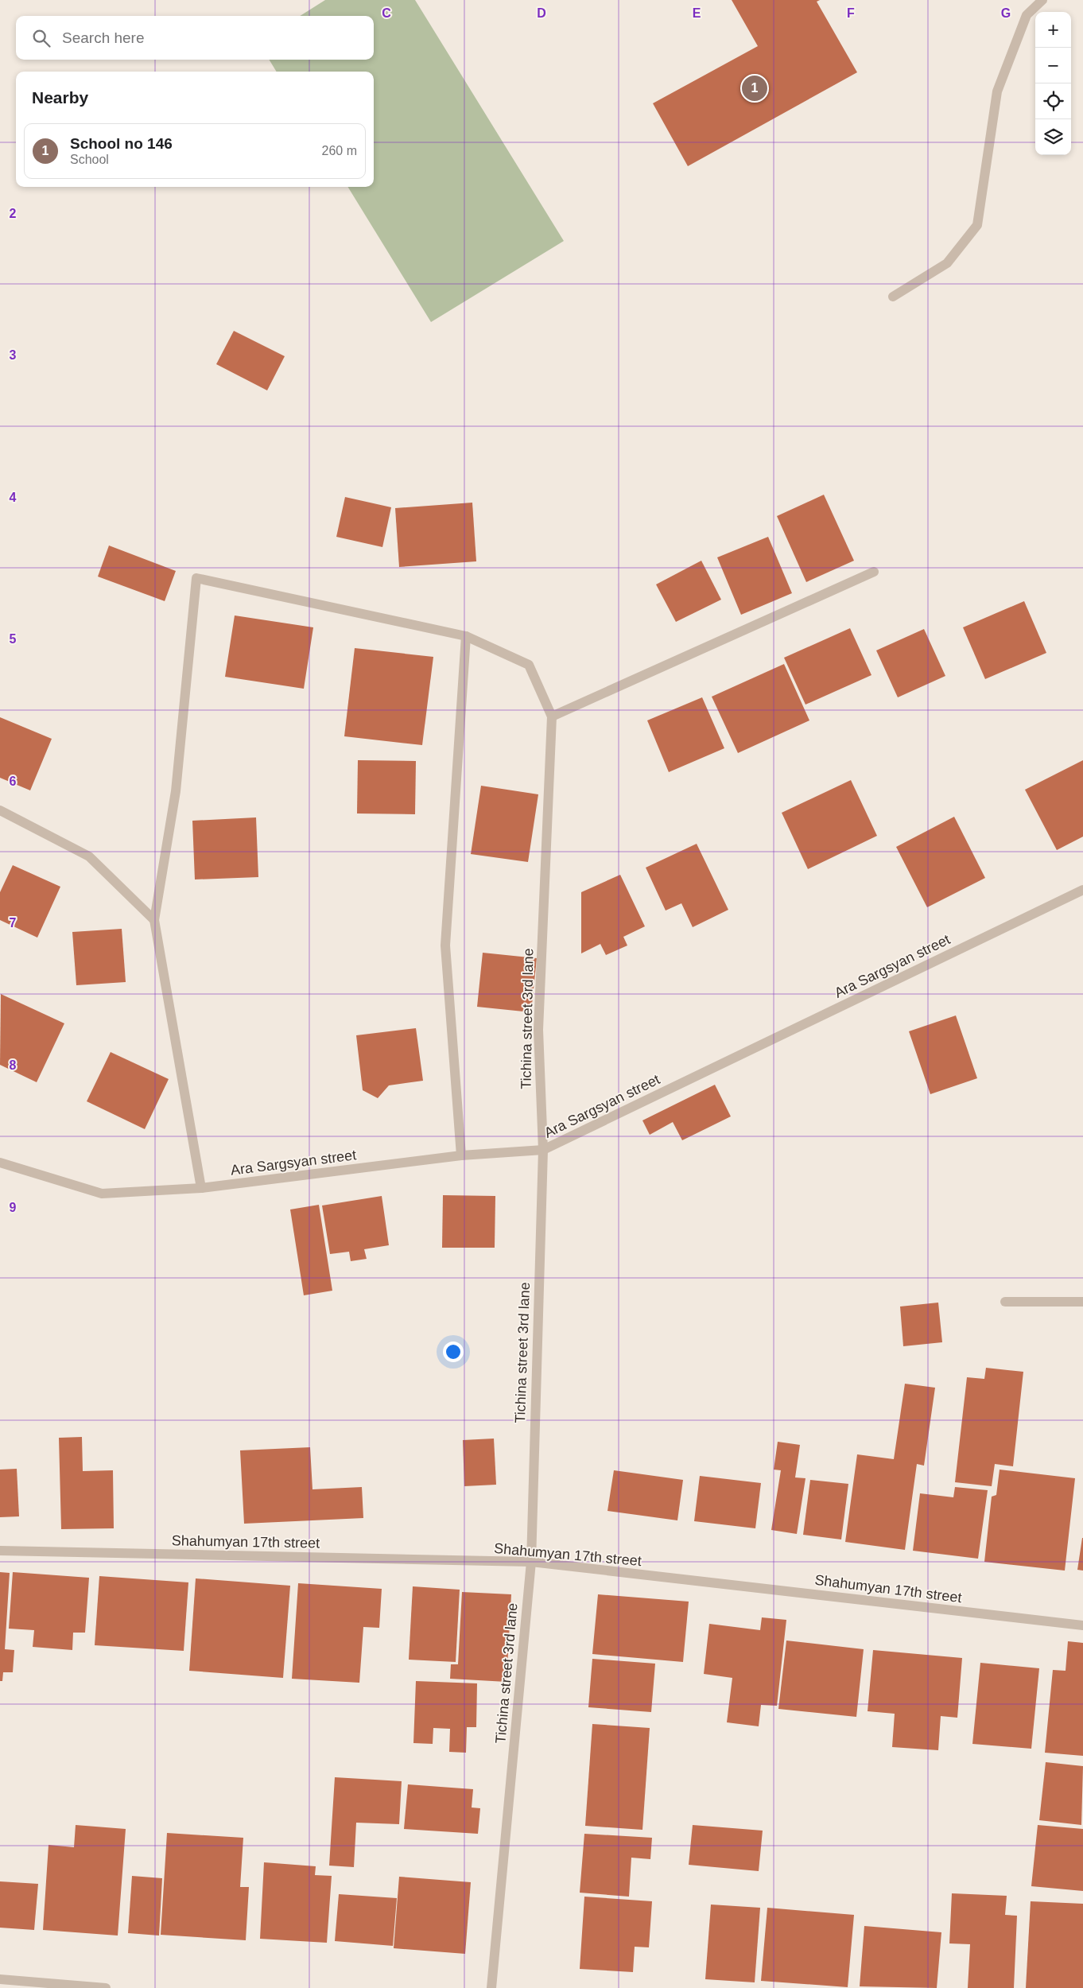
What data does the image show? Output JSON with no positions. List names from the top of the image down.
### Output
{
  "streets": {
    "street": ["Ara Sargsyan street", "Tichina street 3rd lane", "Shahumyan 17th street"]
  },
  "crossings": [
    ["Ara Sargsyan street", "Tichina street 3rd lane"],
    ["Tichina street 3rd lane", "Shahumyan 17th street"]
  ],
  "page": {
    "map_buttons": ["+", "−"],
    "search": "Search here",
    "heading": "Nearby",
    "pins": "1",
    "list": [
      {
        "mark": "1",
        "name": "School no 146",
        "note": "School",
        "value": "260 m"
      }
    ]
  },
  "grid": {
    "columns": [
      "C",
      "D",
      "E",
      "F",
      "G"
    ],
    "rows": [
      "2",
      "3",
      "4",
      "5",
      "6",
      "7",
      "8",
      "9"
    ]
  }
}
